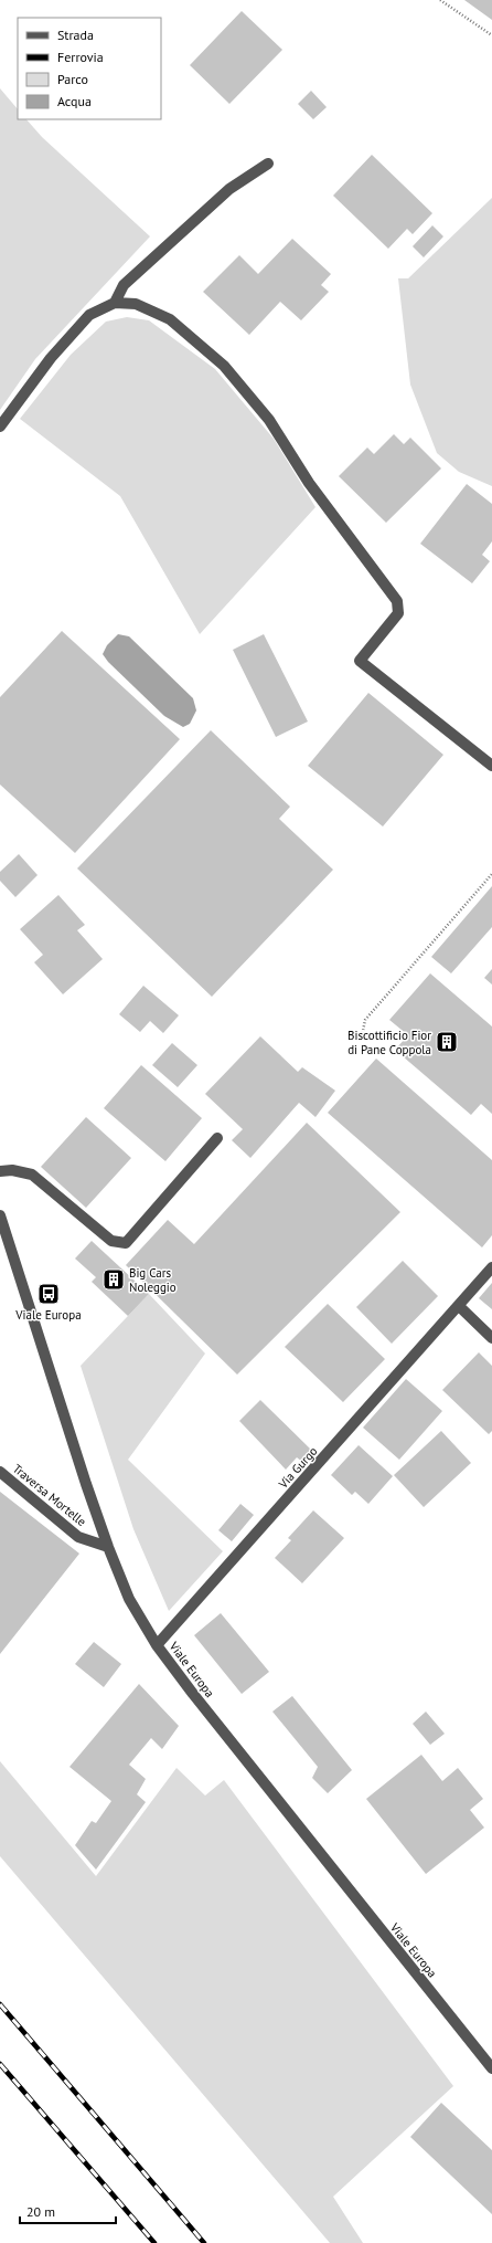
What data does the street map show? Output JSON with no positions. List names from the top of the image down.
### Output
{
  "streets": {
    "street": ["Via Gurgo", "Traversa Mortelle", "Viale Europa"]
  },
  "crossings": [
    ["Via Gurgo", "Viale Europa"],
    ["Traversa Mortelle", "Viale Europa"]
  ],
  "places": {
    "building": ["Biscottificio Fior di Pane Coppola", "Big Cars Noleggio"],
    "bus stop": ["Viale Europa"]
  },
  "legend": [
    "Strada",
    "Ferrovia",
    "Parco",
    "Acqua"
  ],
  "scale_bar": "20 m"
}
